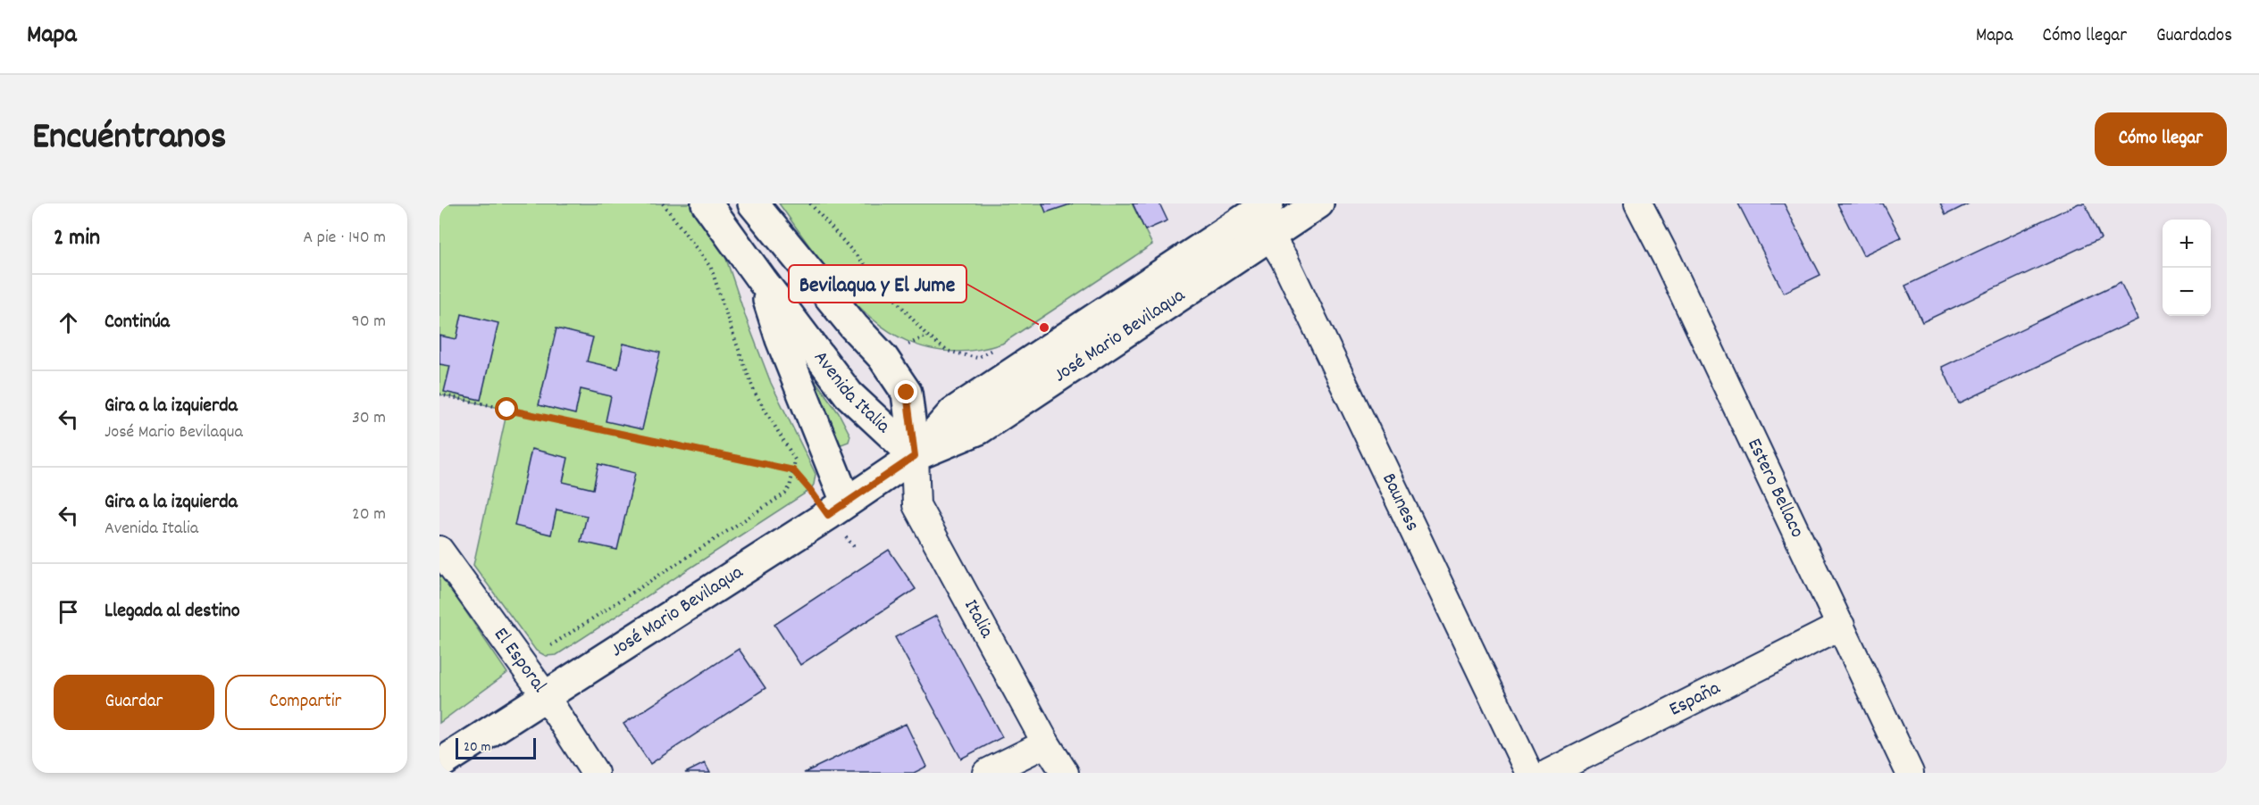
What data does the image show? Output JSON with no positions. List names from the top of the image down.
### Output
{
  "streets": {
    "main road": ["José Mario Bevilaqua", "Avenida Italia"],
    "street": [
      "Estero Bellaco",
      "Bauness",
      "Italia",
      "El Esporal",
      "España"
    ]
  },
  "crossings": [
    ["José Mario Bevilaqua", "Avenida Italia"],
    ["José Mario Bevilaqua", "Bauness"],
    ["José Mario Bevilaqua", "Italia"],
    ["José Mario Bevilaqua", "El Esporal"],
    ["Avenida Italia", "Italia"],
    ["Estero Bellaco", "España"]
  ],
  "places": ["Bevilaqua y El Jume"],
  "scale_bar": "20 m",
  "page": {
    "header": "Mapa",
    "nav": ["Mapa", "Cómo llegar", "Guardados"],
    "title": "Encuéntranos",
    "buttons": [
      "Cómo llegar",
      ["Guardar", "Compartir"]
    ],
    "heading": ["2 min", "A pie · 140 m"],
    "map_buttons": ["+", "−"],
    "list": [
      ["Continúa", "90 m"],
      ["Gira a la izquierda", "José Mario Bevilaqua", "30 m"],
      ["Gira a la izquierda", "Avenida Italia", "20 m"],
      "Llegada al destino"
    ],
    "scale": "20 m"
  }
}
